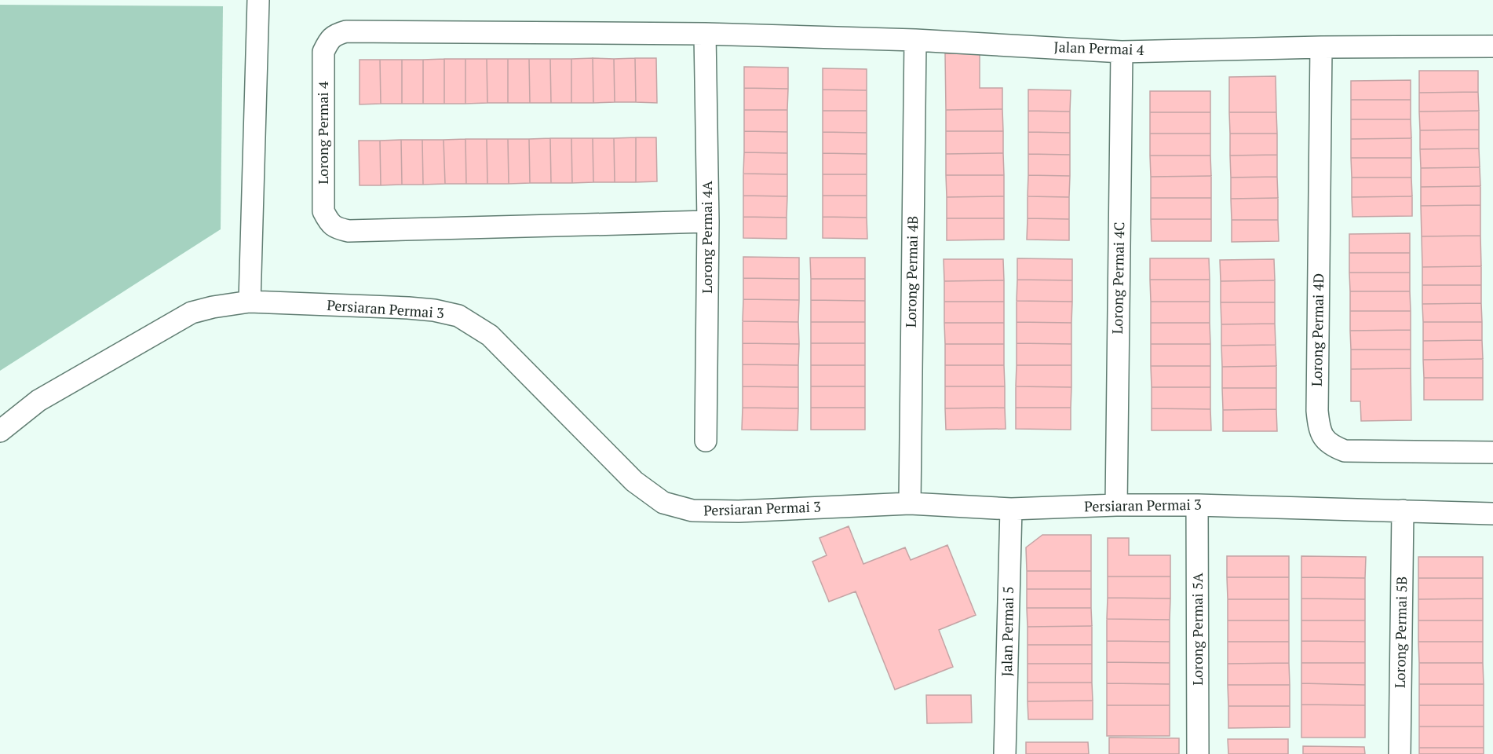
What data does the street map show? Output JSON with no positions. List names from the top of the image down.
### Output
{
  "streets": {
    "street": [
      "Jalan Permai 4",
      "Lorong Permai 4",
      "Lorong Permai 4A",
      "Lorong Permai 4B",
      "Lorong Permai 4C",
      "Persiaran Permai 3",
      "Lorong Permai 4D",
      "Lorong Permai 5A",
      "Jalan Permai 5",
      "Lorong Permai 5B"
    ]
  },
  "crossings": [
    ["Jalan Permai 4", "Lorong Permai 4"],
    ["Jalan Permai 4", "Lorong Permai 4A"],
    ["Jalan Permai 4", "Lorong Permai 4B"],
    ["Jalan Permai 4", "Lorong Permai 4C"],
    ["Jalan Permai 4", "Lorong Permai 4D"],
    ["Lorong Permai 4", "Lorong Permai 4A"],
    ["Lorong Permai 4B", "Persiaran Permai 3"],
    ["Lorong Permai 4C", "Persiaran Permai 3"],
    ["Persiaran Permai 3", "Lorong Permai 5A"],
    ["Persiaran Permai 3", "Jalan Permai 5"],
    ["Persiaran Permai 3", "Lorong Permai 5B"]
  ]
}
